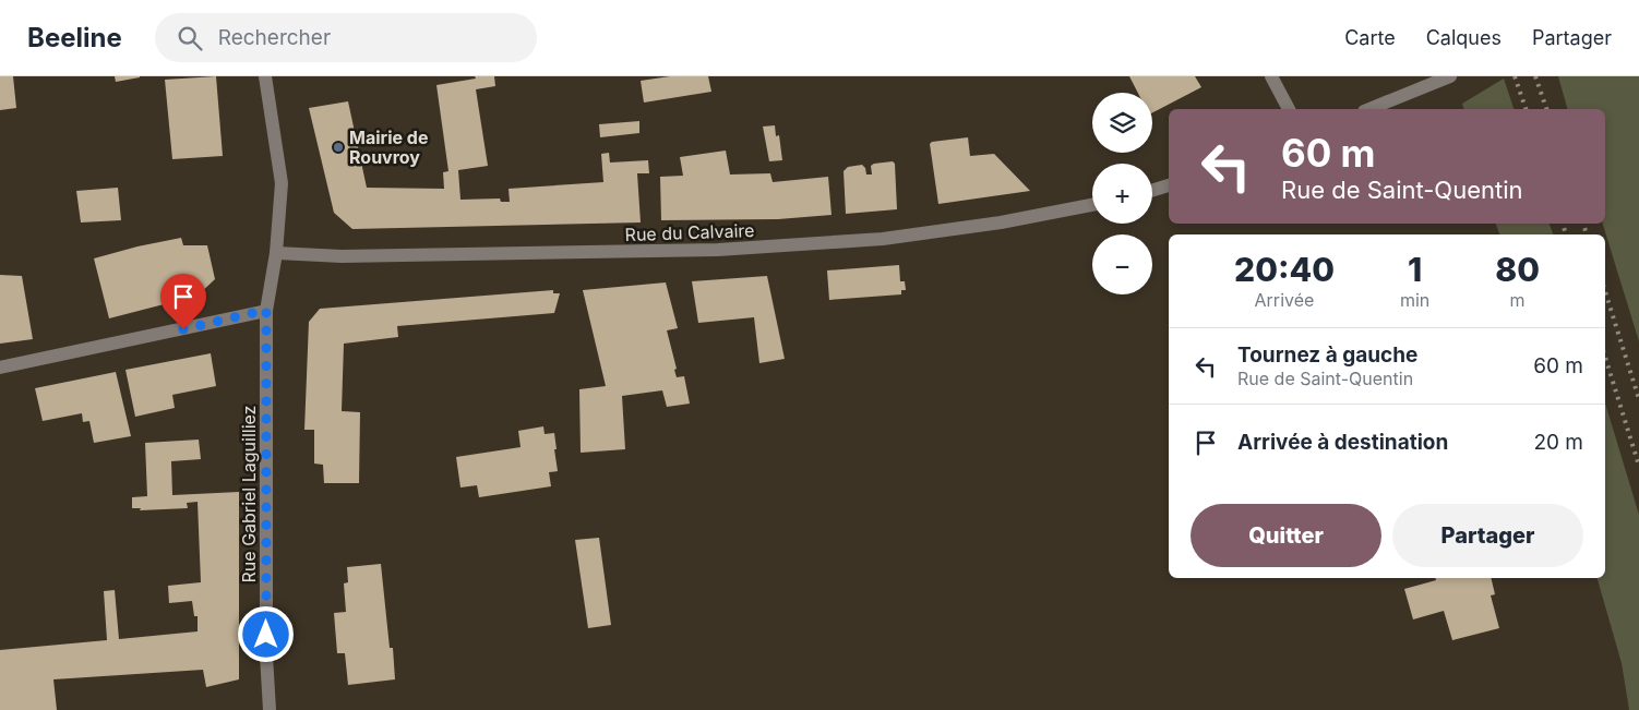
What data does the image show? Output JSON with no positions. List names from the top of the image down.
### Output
{
  "streets": {
    "street": ["Rue du Calvaire", "Rue Gabriel Laguilliez"]
  },
  "crossings": [
    ["Rue du Calvaire", "Rue Gabriel Laguilliez"]
  ],
  "places": ["Mairie de Rouvroy"],
  "page": {
    "header": "Beeline",
    "search": "Rechercher",
    "nav": ["Carte", "Calques", "Partager"],
    "map_buttons": ["+", "−"],
    "turn": ["60 m", "Rue de Saint-Quentin"],
    "eta": [
      "20:40",
      "Arrivée",
      "1",
      "min",
      "80",
      "m"
    ],
    "list": [
      {
        "name": "Tournez à gauche",
        "note": "Rue de Saint-Quentin",
        "value": "60 m"
      },
      {
        "name": "Arrivée à destination",
        "value": "20 m"
      }
    ],
    "buttons": ["Quitter", "Partager"]
  }
}
